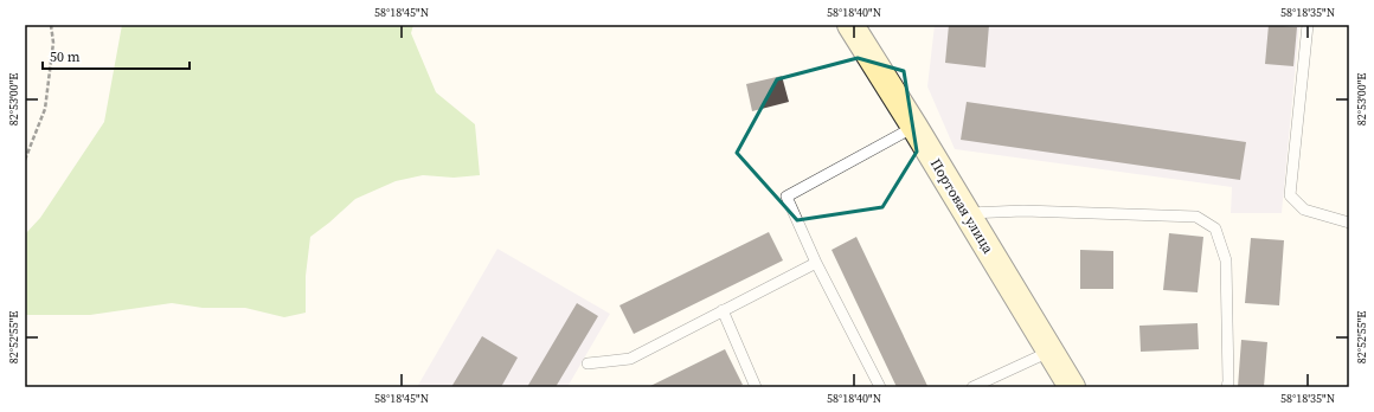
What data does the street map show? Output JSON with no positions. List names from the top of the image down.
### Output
{
  "streets": {
    "street": ["Портовая улица"]
  },
  "scale_bar": "50 m",
  "coordinates": [
    "58°18'45\"N",
    "58°18'40\"N",
    "58°18'35\"N",
    "82°53'00\"E",
    "82°52'55\"E"
  ]
}
